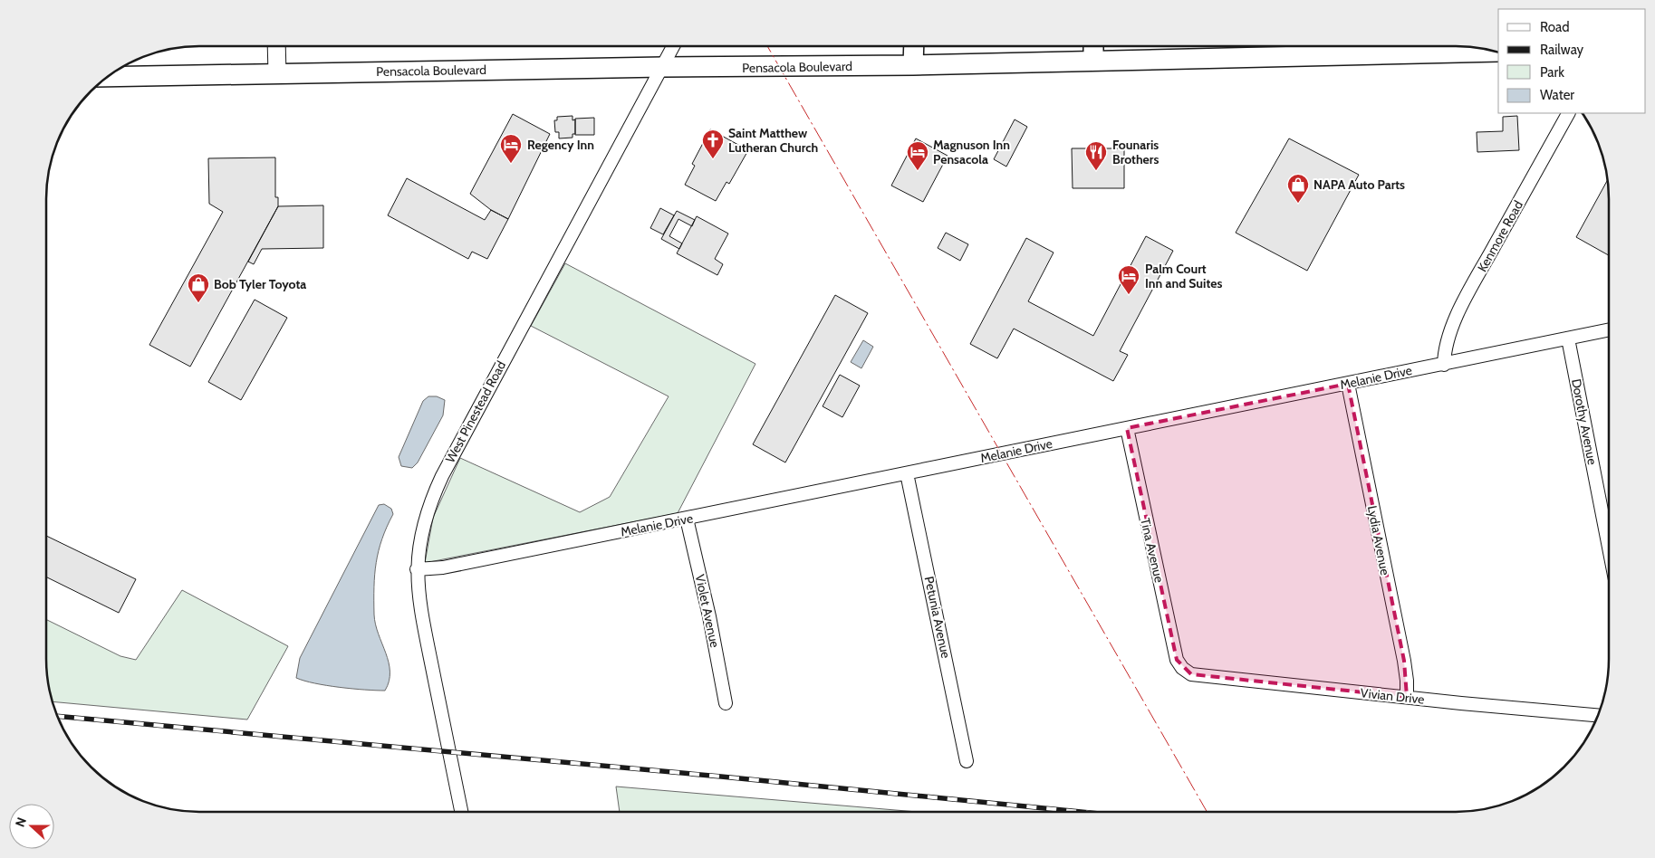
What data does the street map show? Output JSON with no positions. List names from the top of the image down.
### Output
{
  "streets": {
    "main road": ["Pensacola Boulevard"],
    "street": [
      "Kenmore Road",
      "Melanie Drive",
      "West Pinestead Road",
      "Dorothy Avenue",
      "Lydia Avenue",
      "Tina Avenue",
      "Violet Avenue",
      "Petunia Avenue",
      "Vivian Drive"
    ]
  },
  "crossings": [
    ["Pensacola Boulevard", "West Pinestead Road"],
    ["Kenmore Road", "Melanie Drive"],
    ["Melanie Drive", "West Pinestead Road"],
    ["Melanie Drive", "Dorothy Avenue"],
    ["Melanie Drive", "Lydia Avenue"],
    ["Melanie Drive", "Tina Avenue"],
    ["Melanie Drive", "Violet Avenue"],
    ["Melanie Drive", "Petunia Avenue"],
    ["Lydia Avenue", "Vivian Drive"],
    ["Tina Avenue", "Vivian Drive"]
  ],
  "places": {
    "church": ["Saint Matthew Lutheran Church"],
    "hotel": ["Regency Inn", "Magnuson Inn Pensacola", "Palm Court Inn and Suites"],
    "restaurant": ["Founaris Brothers"],
    "shop": ["NAPA Auto Parts", "Bob Tyler Toyota"]
  },
  "legend": [
    "Road",
    "Railway",
    "Park",
    "Water"
  ],
  "north": "left"
}
